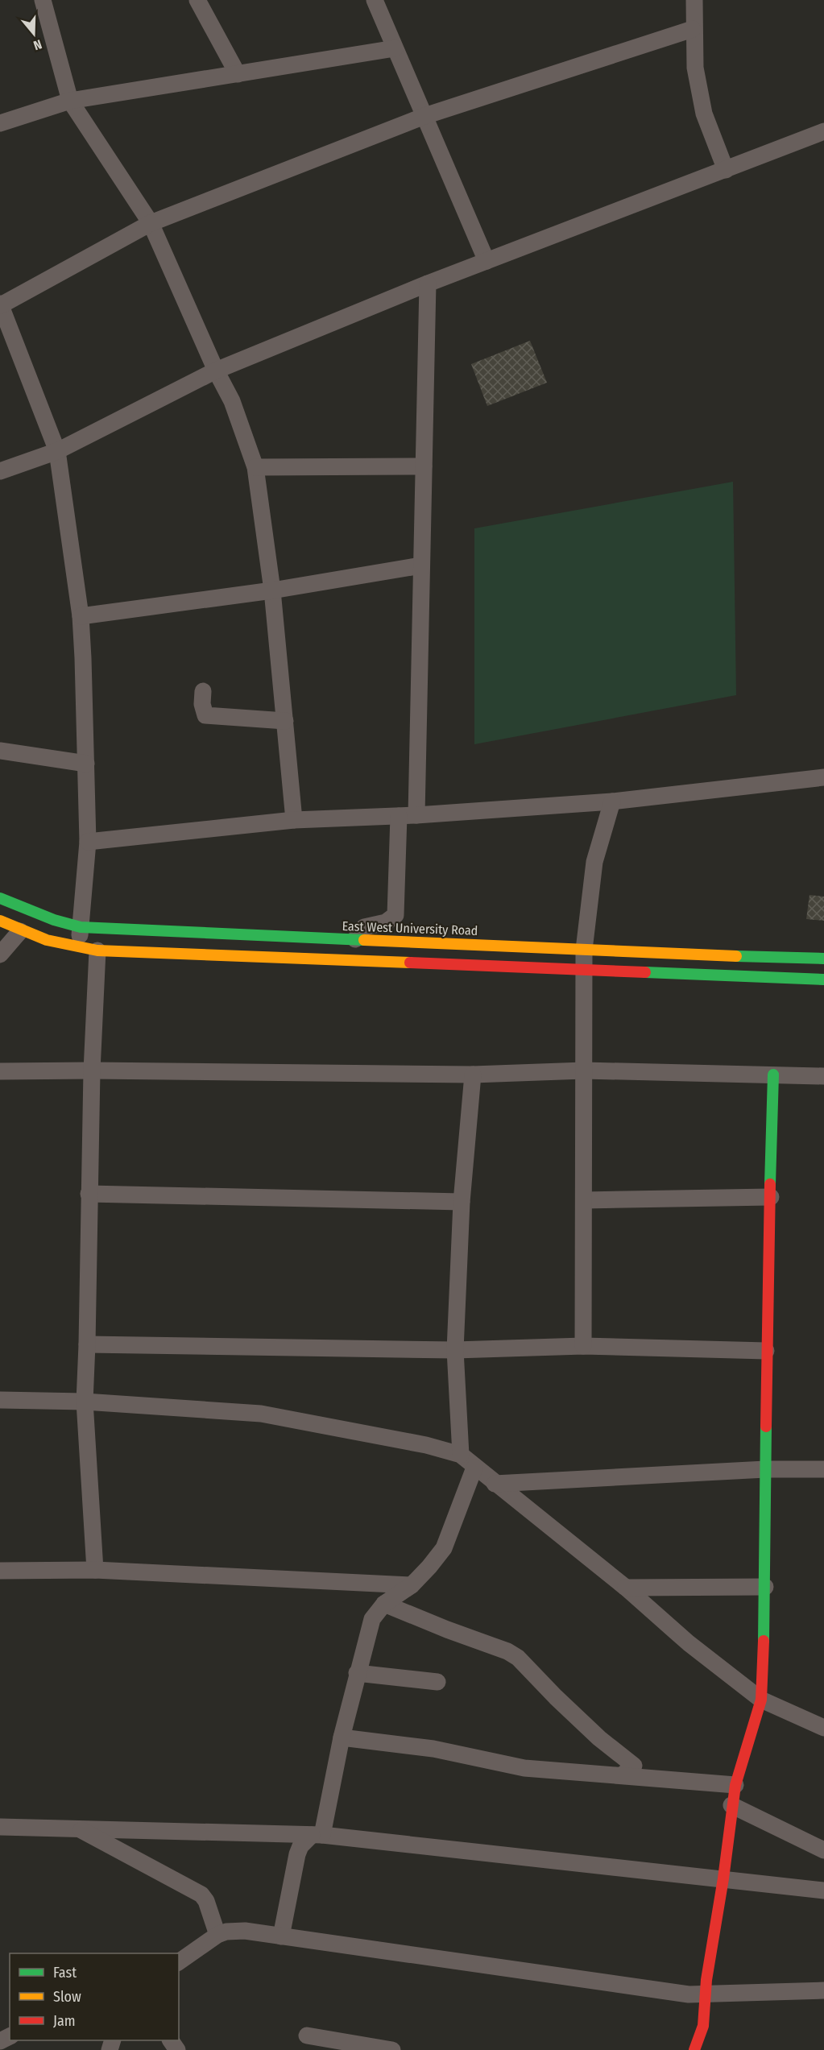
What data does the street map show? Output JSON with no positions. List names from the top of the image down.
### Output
{
  "streets": {
    "main road": ["East West University Road"]
  },
  "legend": ["Fast", "Slow", "Jam"],
  "north": "bottom"
}
